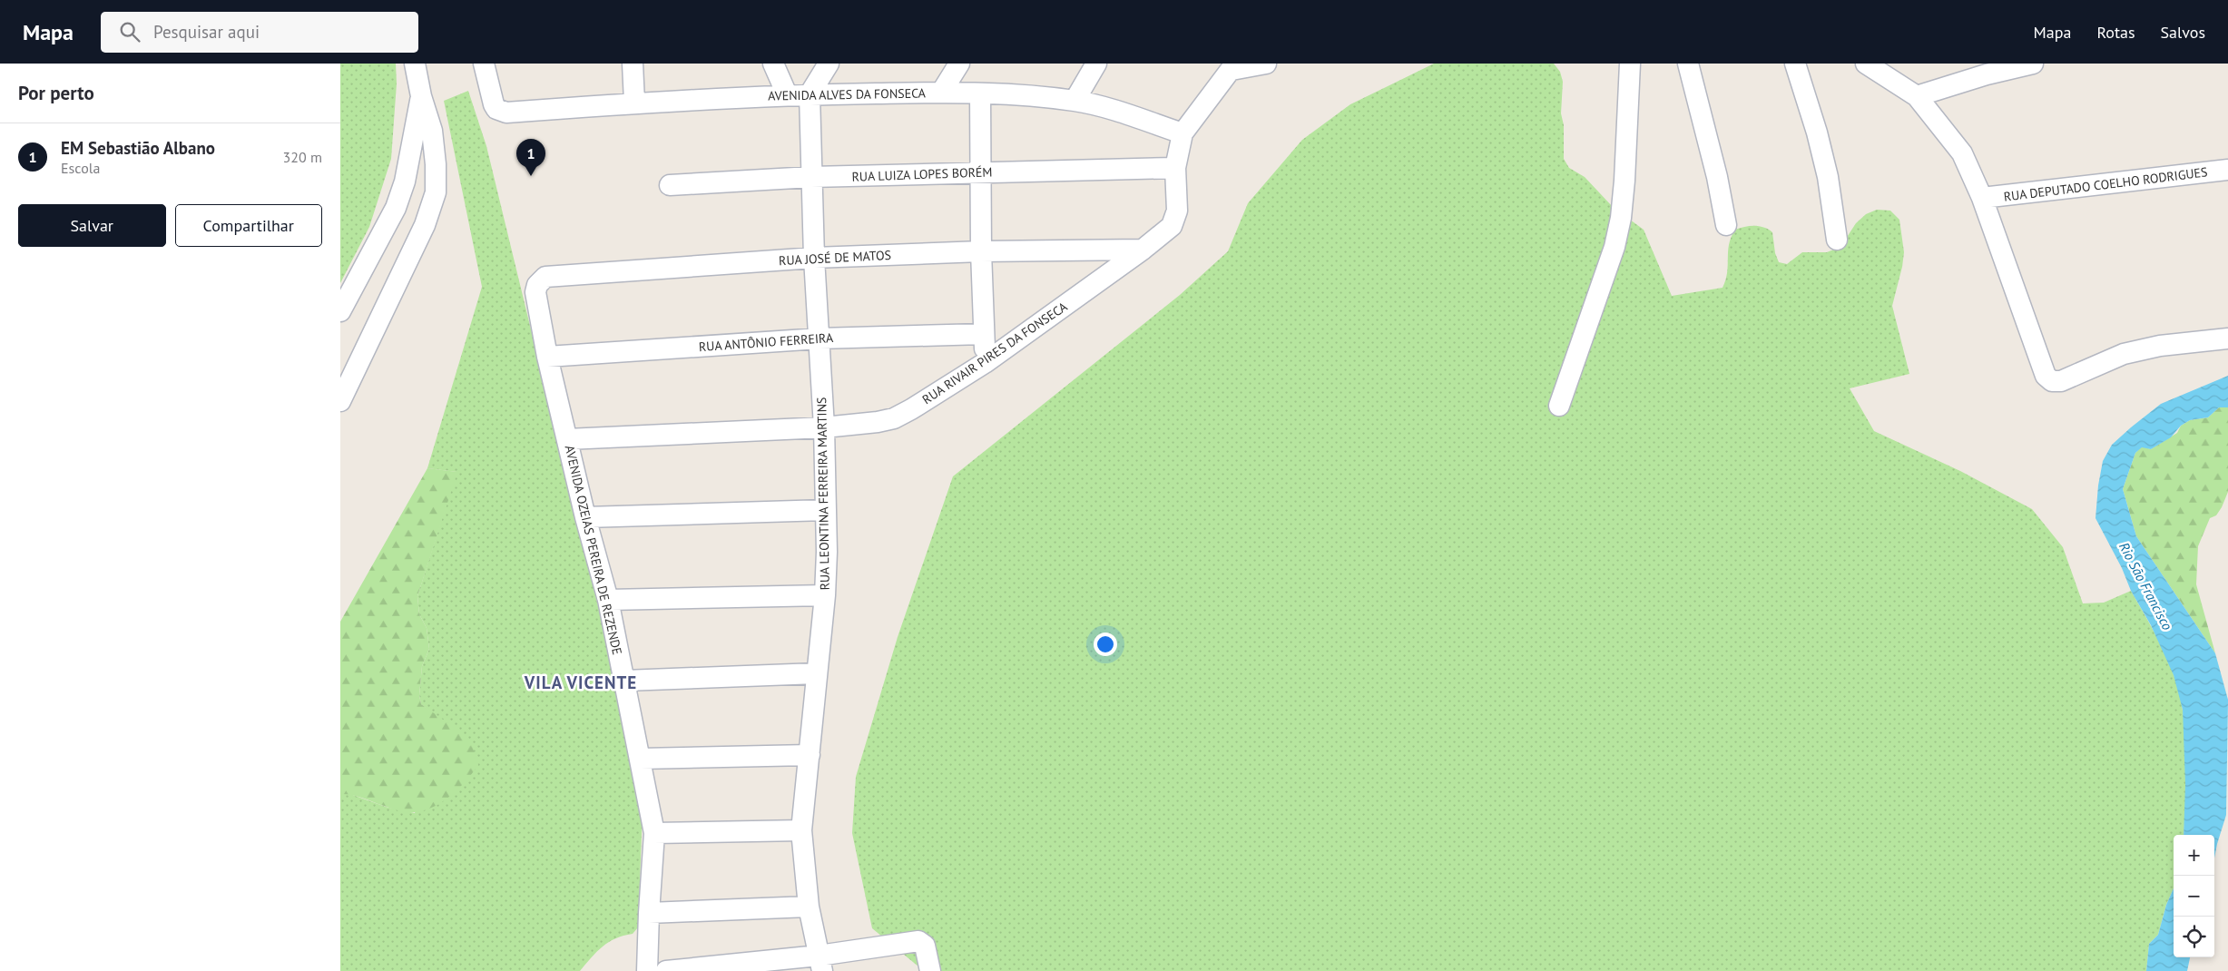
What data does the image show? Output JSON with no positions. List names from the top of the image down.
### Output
{
  "streets": {
    "street": [
      "AVENIDA ALVES DA FONSECA",
      "RUA LUIZA LOPES BORÉM",
      "RUA DEPUTADO COELHO RODRIGUES",
      "RUA JOSÉ DE MATOS",
      "RUA ANTÔNIO FERREIRA",
      "RUA RIVAIR PIRES DA FONSECA",
      "RUA LEONTINA FERREIRA MARTINS",
      "AVENIDA OZEIAS PEREIRA DE REZENDE"
    ]
  },
  "crossings": [
    ["AVENIDA ALVES DA FONSECA", "RUA RIVAIR PIRES DA FONSECA"],
    ["AVENIDA ALVES DA FONSECA", "RUA LEONTINA FERREIRA MARTINS"],
    ["RUA LUIZA LOPES BORÉM", "RUA RIVAIR PIRES DA FONSECA"],
    ["RUA LUIZA LOPES BORÉM", "RUA LEONTINA FERREIRA MARTINS"],
    ["RUA JOSÉ DE MATOS", "RUA RIVAIR PIRES DA FONSECA"],
    ["RUA JOSÉ DE MATOS", "RUA LEONTINA FERREIRA MARTINS"],
    ["RUA JOSÉ DE MATOS", "AVENIDA OZEIAS PEREIRA DE REZENDE"],
    ["RUA ANTÔNIO FERREIRA", "RUA LEONTINA FERREIRA MARTINS"],
    ["RUA ANTÔNIO FERREIRA", "AVENIDA OZEIAS PEREIRA DE REZENDE"],
    ["RUA RIVAIR PIRES DA FONSECA", "RUA LEONTINA FERREIRA MARTINS"],
    ["RUA RIVAIR PIRES DA FONSECA", "AVENIDA OZEIAS PEREIRA DE REZENDE"]
  ],
  "districts": ["VILA VICENTE"],
  "water": ["Rio São Francisco"],
  "page": {
    "header": "Mapa",
    "search": "Pesquisar aqui",
    "nav": ["Mapa", "Rotas", "Salvos"],
    "heading": "Por perto",
    "list": [
      {
        "mark": "1",
        "name": "EM Sebastião Albano",
        "note": "Escola",
        "value": "320 m"
      }
    ],
    "pins": "1",
    "buttons": ["Salvar", "Compartilhar"],
    "map_buttons": ["+", "−"]
  }
}
